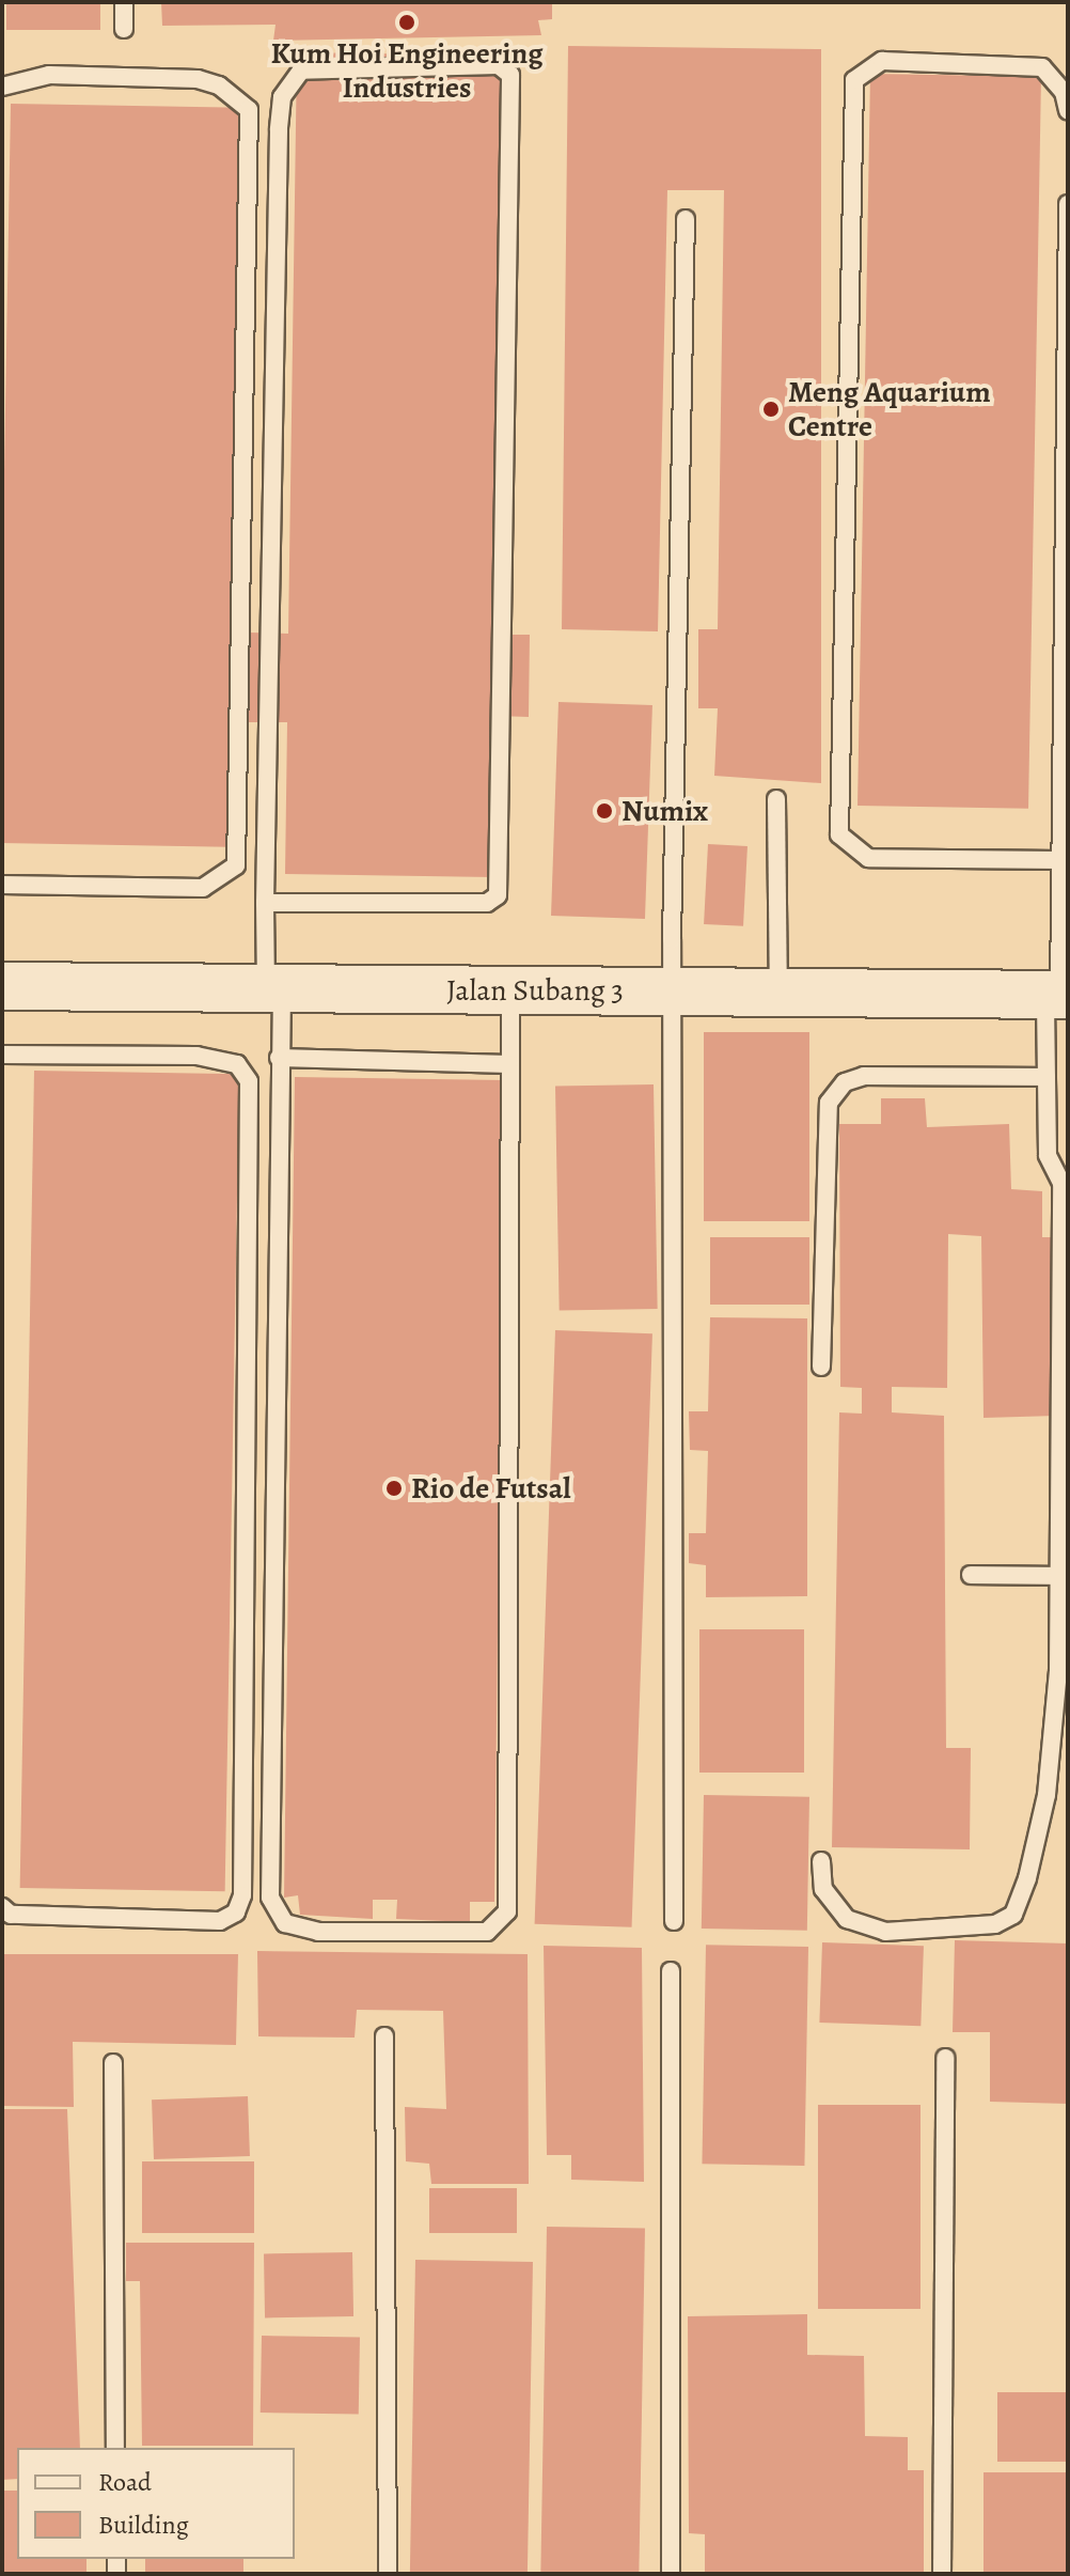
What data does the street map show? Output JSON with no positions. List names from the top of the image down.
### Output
{
  "streets": {
    "street": ["Jalan Subang 3"]
  },
  "places": [
    "Kum Hoi Engineering Industries",
    "Meng Aquarium Centre",
    "Numix",
    "Rio de Futsal"
  ],
  "legend": ["Road", "Building"]
}
